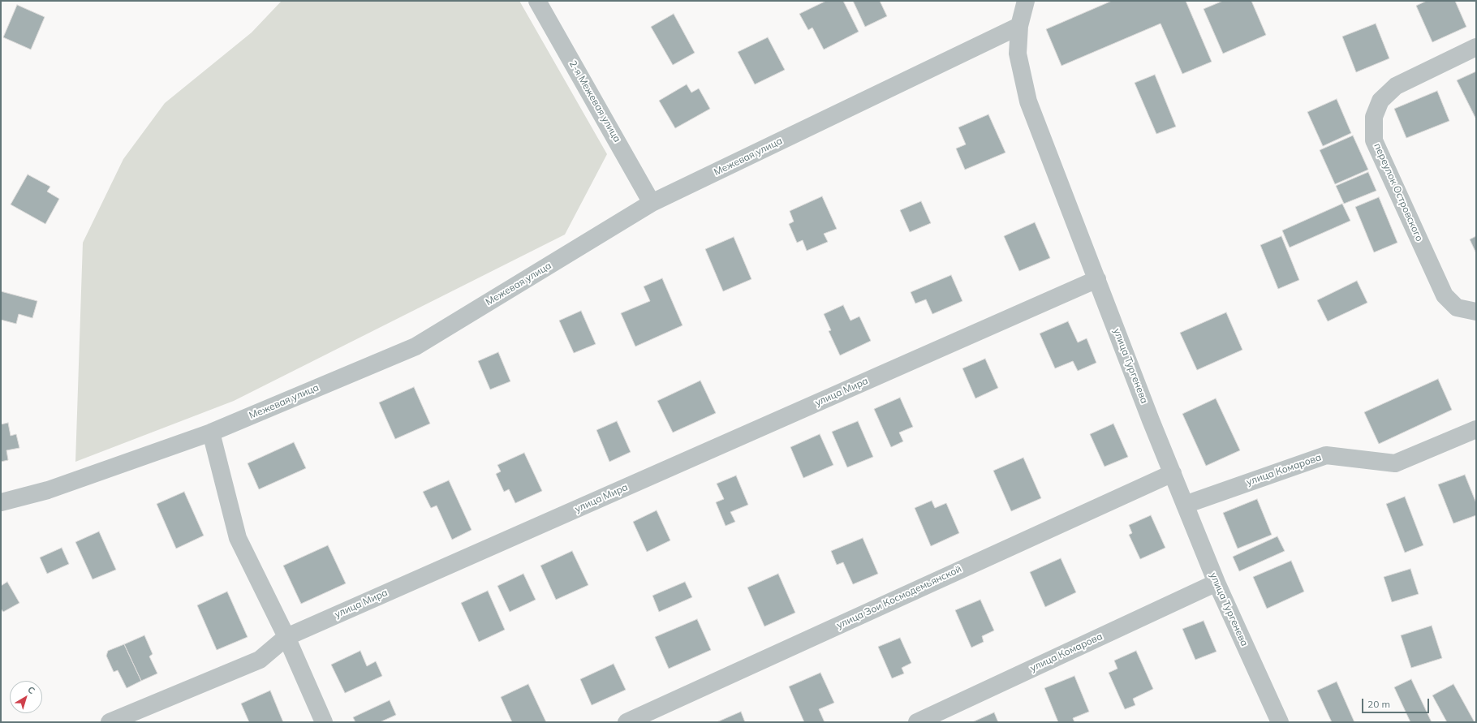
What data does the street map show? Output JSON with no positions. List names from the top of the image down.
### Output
{
  "streets": {
    "street": [
      "2-я Межевая улица",
      "Межевая улица",
      "переулок Островского",
      "улица Тургенева",
      "улица Мира",
      "улица Комарова",
      "улица Зои Космодемьянской"
    ]
  },
  "crossings": [
    ["2-я Межевая улица", "Межевая улица"],
    ["Межевая улица", "улица Тургенева"],
    ["улица Тургенева", "улица Мира"],
    ["улица Тургенева", "улица Комарова"],
    ["улица Тургенева", "улица Зои Космодемьянской"]
  ],
  "scale_bar": "20 m",
  "north": "top right"
}
